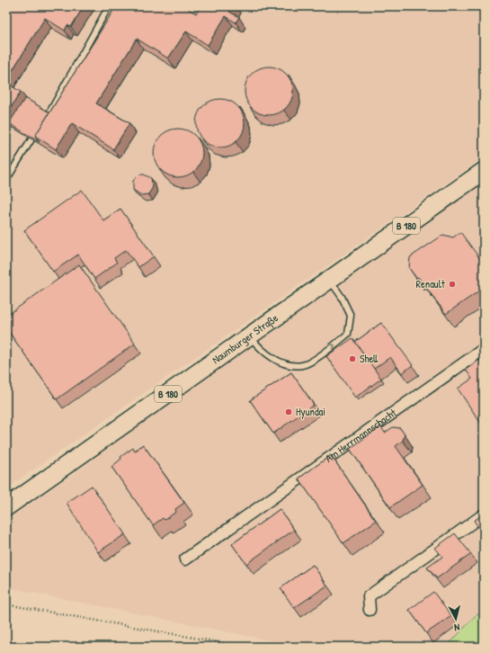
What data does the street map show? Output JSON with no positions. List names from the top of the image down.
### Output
{
  "streets": {
    "main road": ["B 180", "Naumburger Straße"],
    "street": ["Am Herrmannschacht"]
  },
  "places": ["Renault", "Shell", "Hyundai"],
  "north": "bottom"
}
